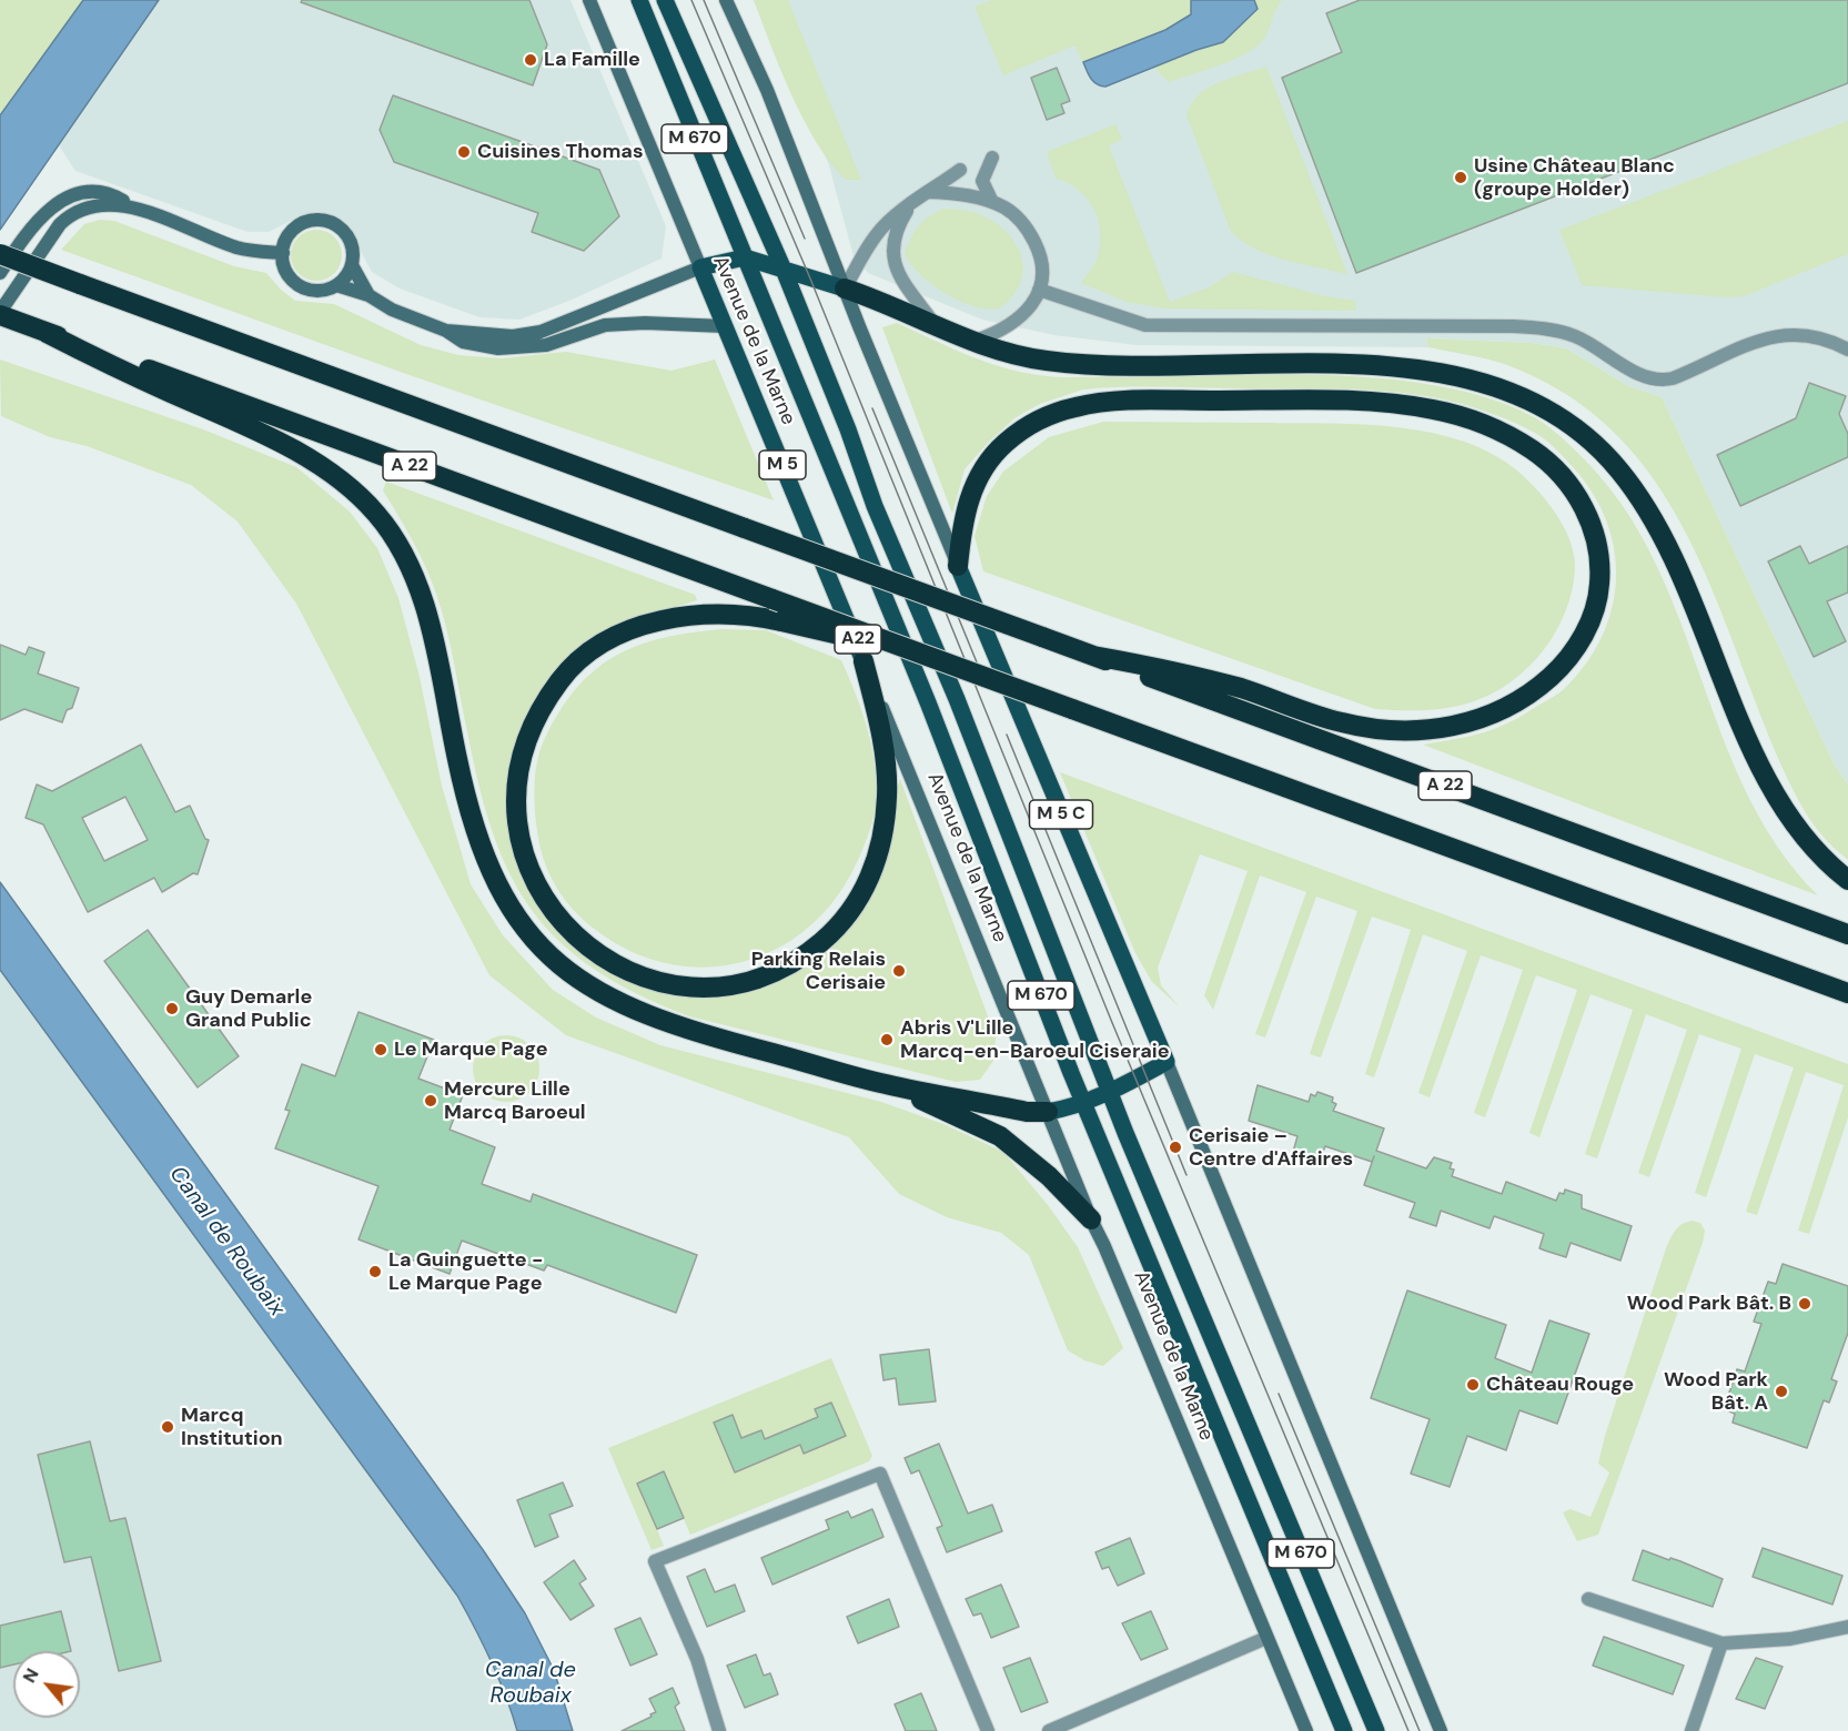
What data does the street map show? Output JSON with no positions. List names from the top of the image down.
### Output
{
  "streets": {
    "highway": ["A 22", "A22"],
    "main road": [
      "M 670",
      "Avenue de la Marne",
      "M 5",
      "M 5 C"
    ]
  },
  "crossings": [
    ["Avenue de la Marne", "A22"],
    ["A 22", "A22"]
  ],
  "water": ["Canal de Roubaix"],
  "places": [
    "La Famille",
    "Cuisines Thomas",
    "Usine Château Blanc (groupe Holder)",
    "Parking Relais Cerisaie",
    "Guy Demarle Grand Public",
    "Abris V'Lille Marcq-en-Baroeul Ciseraie",
    "Le Marque Page",
    "Mercure Lille Marcq Baroeul",
    "Cerisaie – Centre d'Affaires",
    "La Guinguette - Le Marque Page",
    "Wood Park Bât. B",
    "Château Rouge",
    "Wood Park Bât. A",
    "Marcq Institution"
  ],
  "north": "top left"
}
